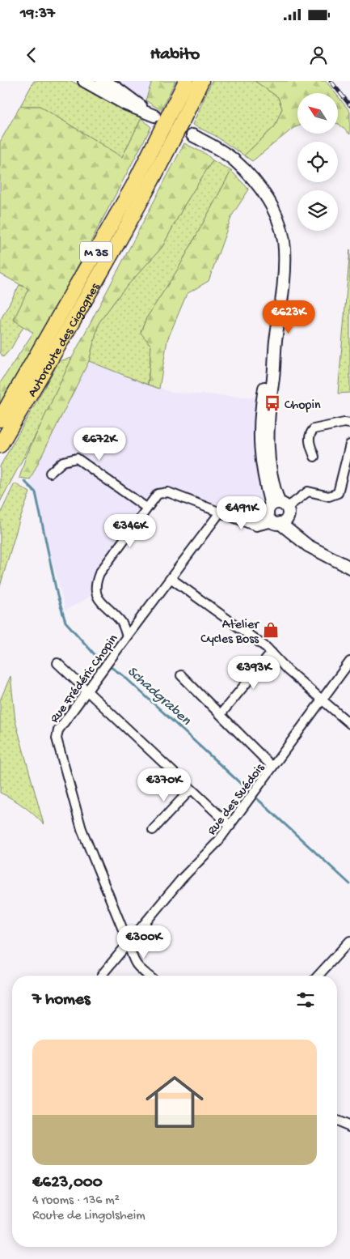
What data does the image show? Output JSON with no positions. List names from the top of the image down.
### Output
{
  "streets": {
    "highway": ["M 35", "Autoroute des Cigognes"],
    "street": ["Rue Frédéric Chopin", "Rue des Suédois"]
  },
  "crossings": [
    ["Rue Frédéric Chopin", "Rue des Suédois"]
  ],
  "water": ["Schadgraben"],
  "places": {
    "bus stop": ["Chopin"],
    "shop": ["Atelier Cycles Boss"]
  },
  "north": "top left",
  "page": {
    "status": "19:37",
    "header": "Habito",
    "price": [
      "€623K",
      "€672K",
      "€491K",
      "€346K",
      "€393K",
      "€370K",
      "€300K"
    ],
    "heading": "7 homes",
    "list": [
      {
        "name": "€623,000",
        "note": "4 rooms · 136 m² · Route de Lingolsheim"
      }
    ]
  }
}
